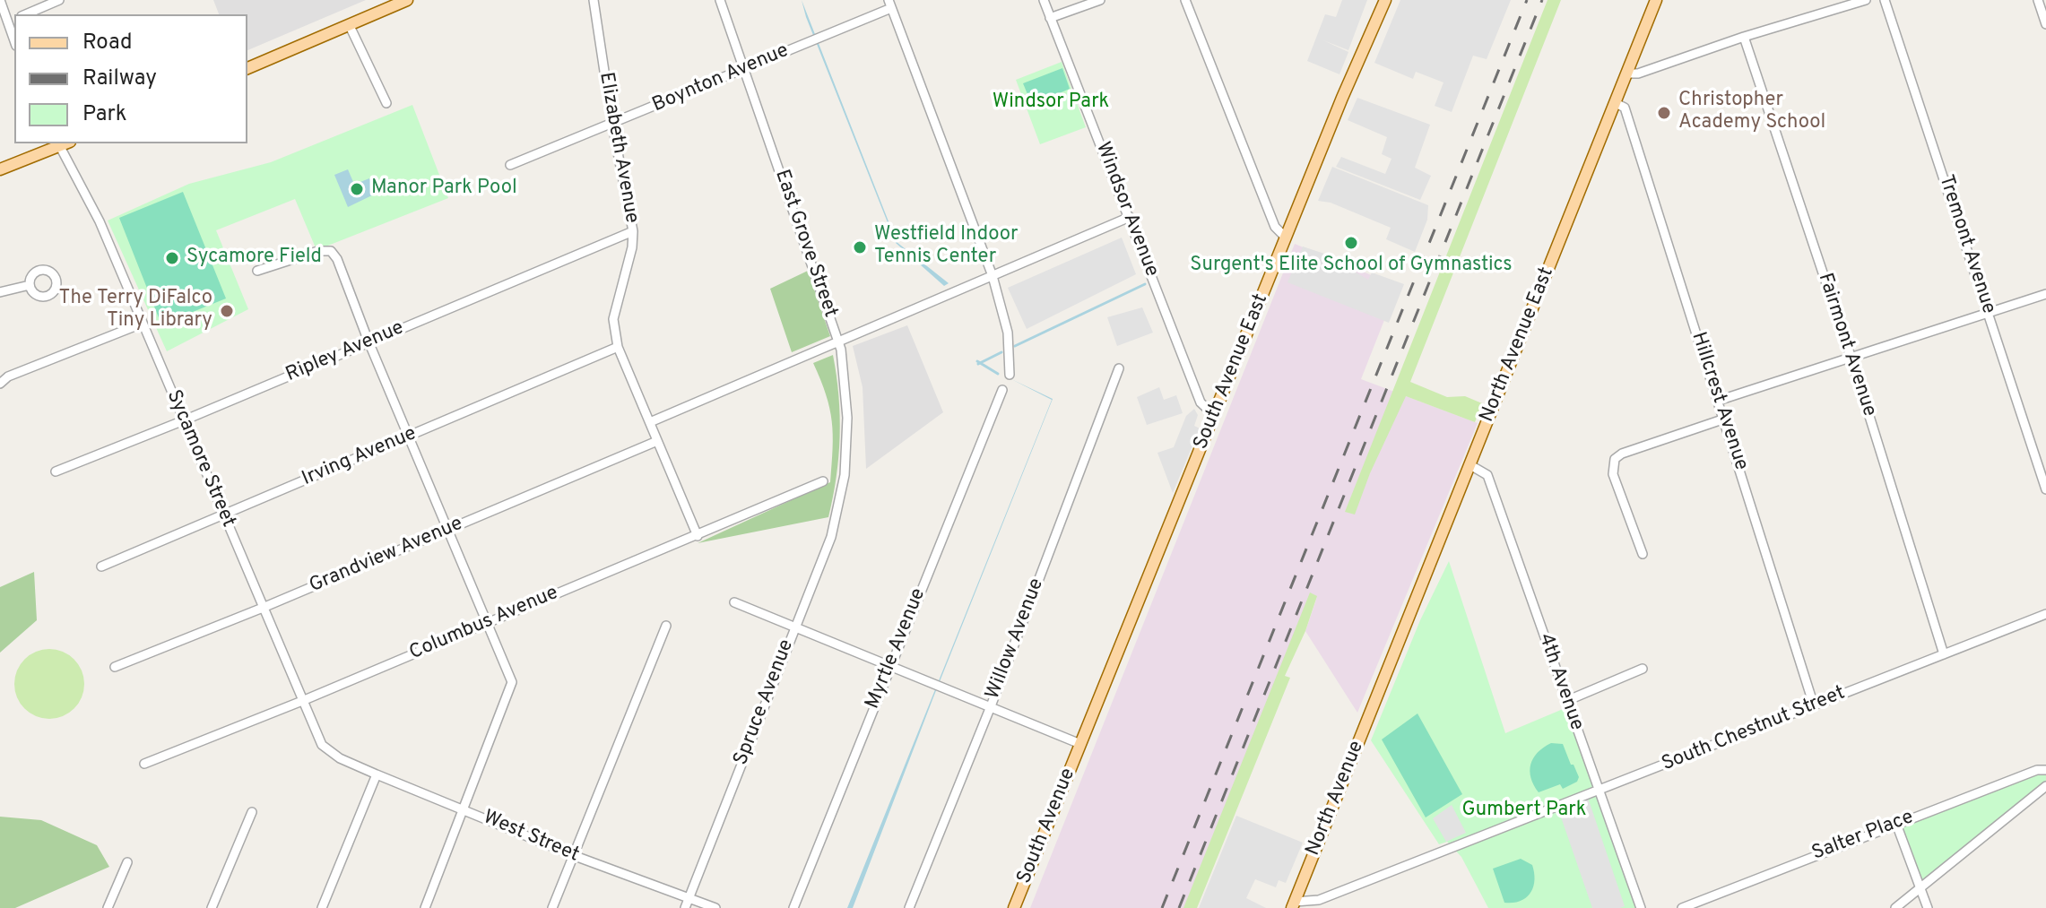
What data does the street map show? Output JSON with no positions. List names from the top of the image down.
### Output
{
  "streets": {
    "main road": [
      "North Avenue East",
      "South Avenue East",
      "North Avenue",
      "South Avenue"
    ],
    "street": [
      "Boynton Avenue",
      "Elizabeth Avenue",
      "Windsor Avenue",
      "East Grove Street",
      "Tremont Avenue",
      "Fairmont Avenue",
      "Ripley Avenue",
      "Hillcrest Avenue",
      "Irving Avenue",
      "Sycamore Street",
      "Grandview Avenue",
      "Columbus Avenue",
      "Willow Avenue",
      "Myrtle Avenue",
      "4th Avenue",
      "Spruce Avenue",
      "South Chestnut Street",
      "Salter Place",
      "West Street"
    ]
  },
  "crossings": [
    ["Boynton Avenue", "Elizabeth Avenue"],
    ["Boynton Avenue", "East Grove Street"],
    ["Elizabeth Avenue", "Ripley Avenue"],
    ["Elizabeth Avenue", "Irving Avenue"],
    ["Elizabeth Avenue", "Grandview Avenue"],
    ["Elizabeth Avenue", "Columbus Avenue"],
    ["Windsor Avenue", "South Avenue East"],
    ["East Grove Street", "Spruce Avenue"],
    ["North Avenue East", "Hillcrest Avenue"],
    ["North Avenue East", "4th Avenue"],
    ["North Avenue East", "North Avenue"],
    ["Fairmont Avenue", "South Chestnut Street"],
    ["Ripley Avenue", "Sycamore Street"],
    ["South Avenue East", "South Avenue"],
    ["Hillcrest Avenue", "South Chestnut Street"],
    ["Irving Avenue", "Sycamore Street"],
    ["Sycamore Street", "Grandview Avenue"],
    ["Sycamore Street", "Columbus Avenue"],
    ["Sycamore Street", "West Street"],
    ["4th Avenue", "South Chestnut Street"],
    ["Spruce Avenue", "West Street"],
    ["South Chestnut Street", "North Avenue"]
  ],
  "parks": ["Windsor Park", "Gumbert Park"],
  "places": [
    "Christopher Academy School",
    "Manor Park Pool",
    "Surgent's Elite School of Gymnastics",
    "Westfield Indoor Tennis Center",
    "Sycamore Field",
    "The Terry DiFalco Tiny Library"
  ],
  "legend": ["Road", "Railway", "Park"]
}
